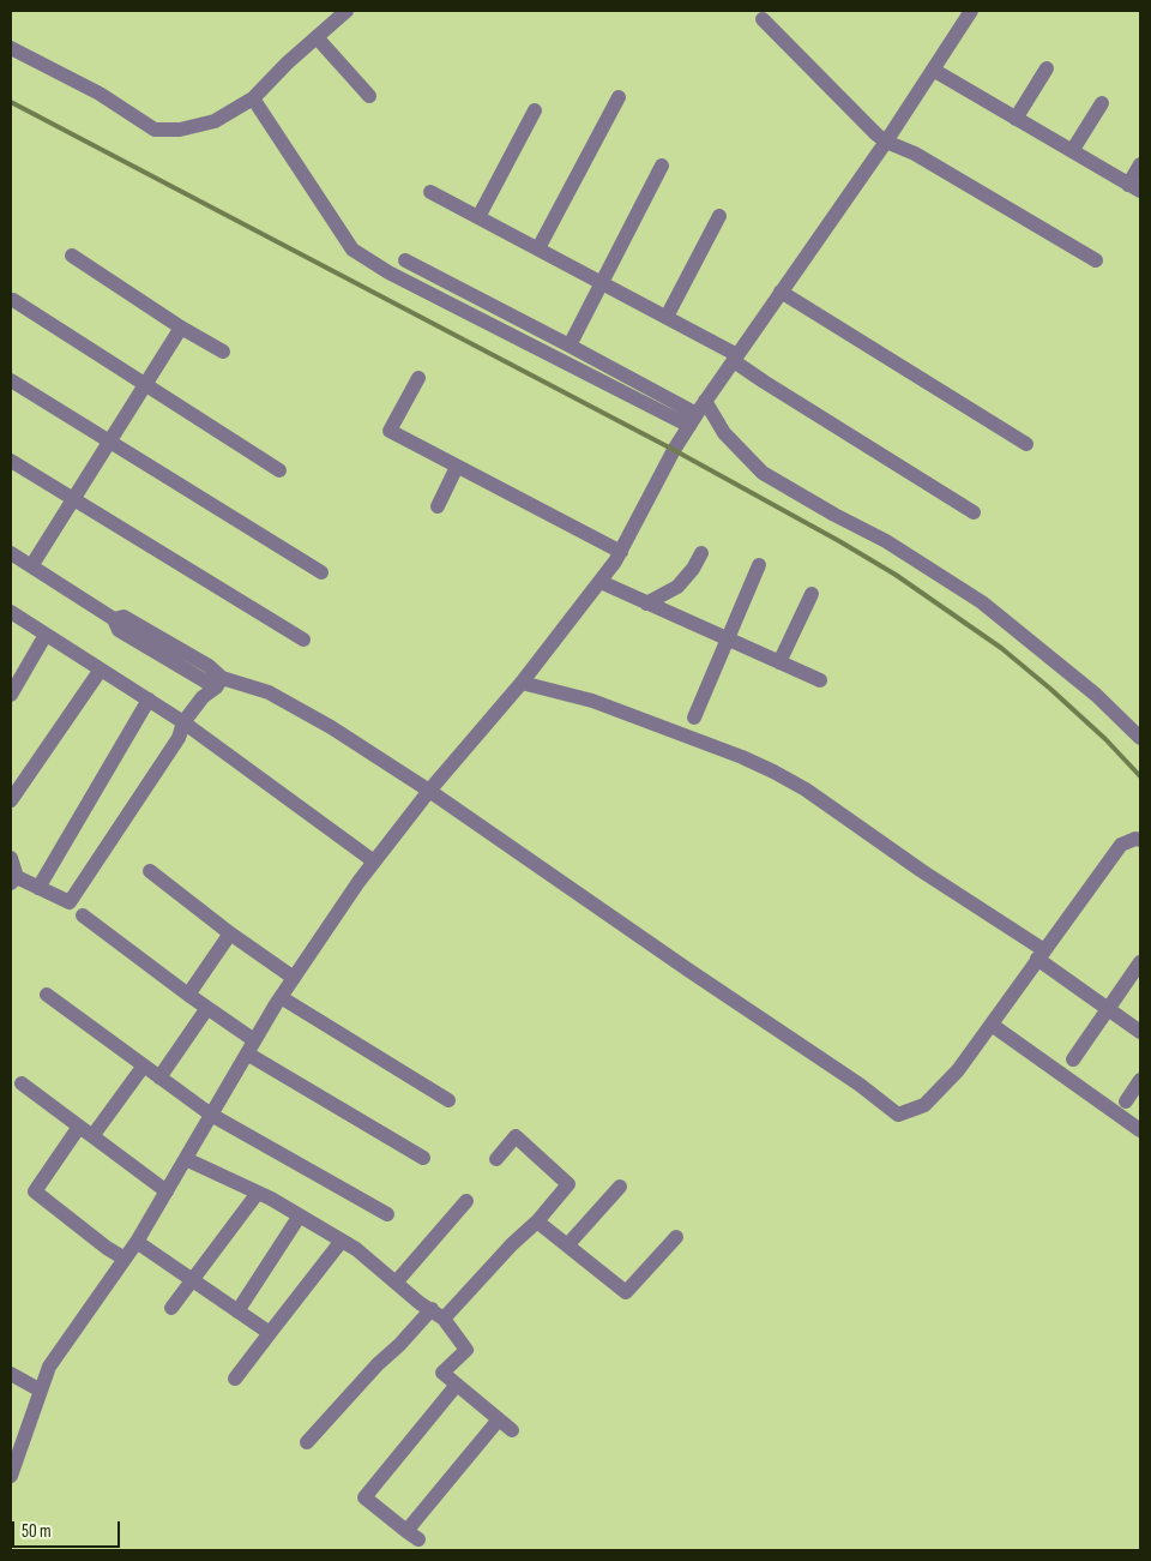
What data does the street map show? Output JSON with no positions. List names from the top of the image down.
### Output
{
  "scale_bar": "50 m"
}
